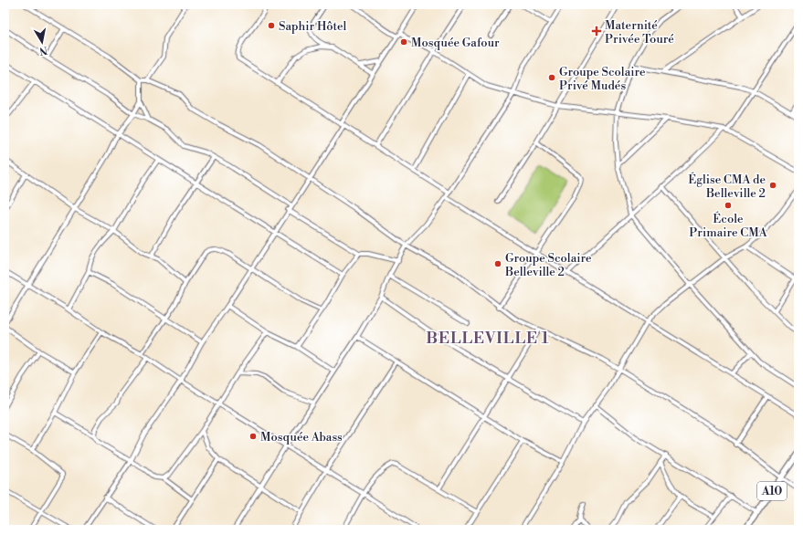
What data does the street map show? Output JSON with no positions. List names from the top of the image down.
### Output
{
  "streets": {
    "main road": ["A10"]
  },
  "districts": ["BELLEVILLE 1"],
  "places": {
    "other": [
      "Saphir Hôtel",
      "Mosquée Gafour",
      "Groupe Scolaire Privé Mudés",
      "Église CMA de Belleville 2",
      "École Primaire CMA",
      "Groupe Scolaire Belleville 2",
      "Mosquée Abass"
    ],
    "health": ["Maternité Privée Touré"]
  },
  "north": "bottom"
}
